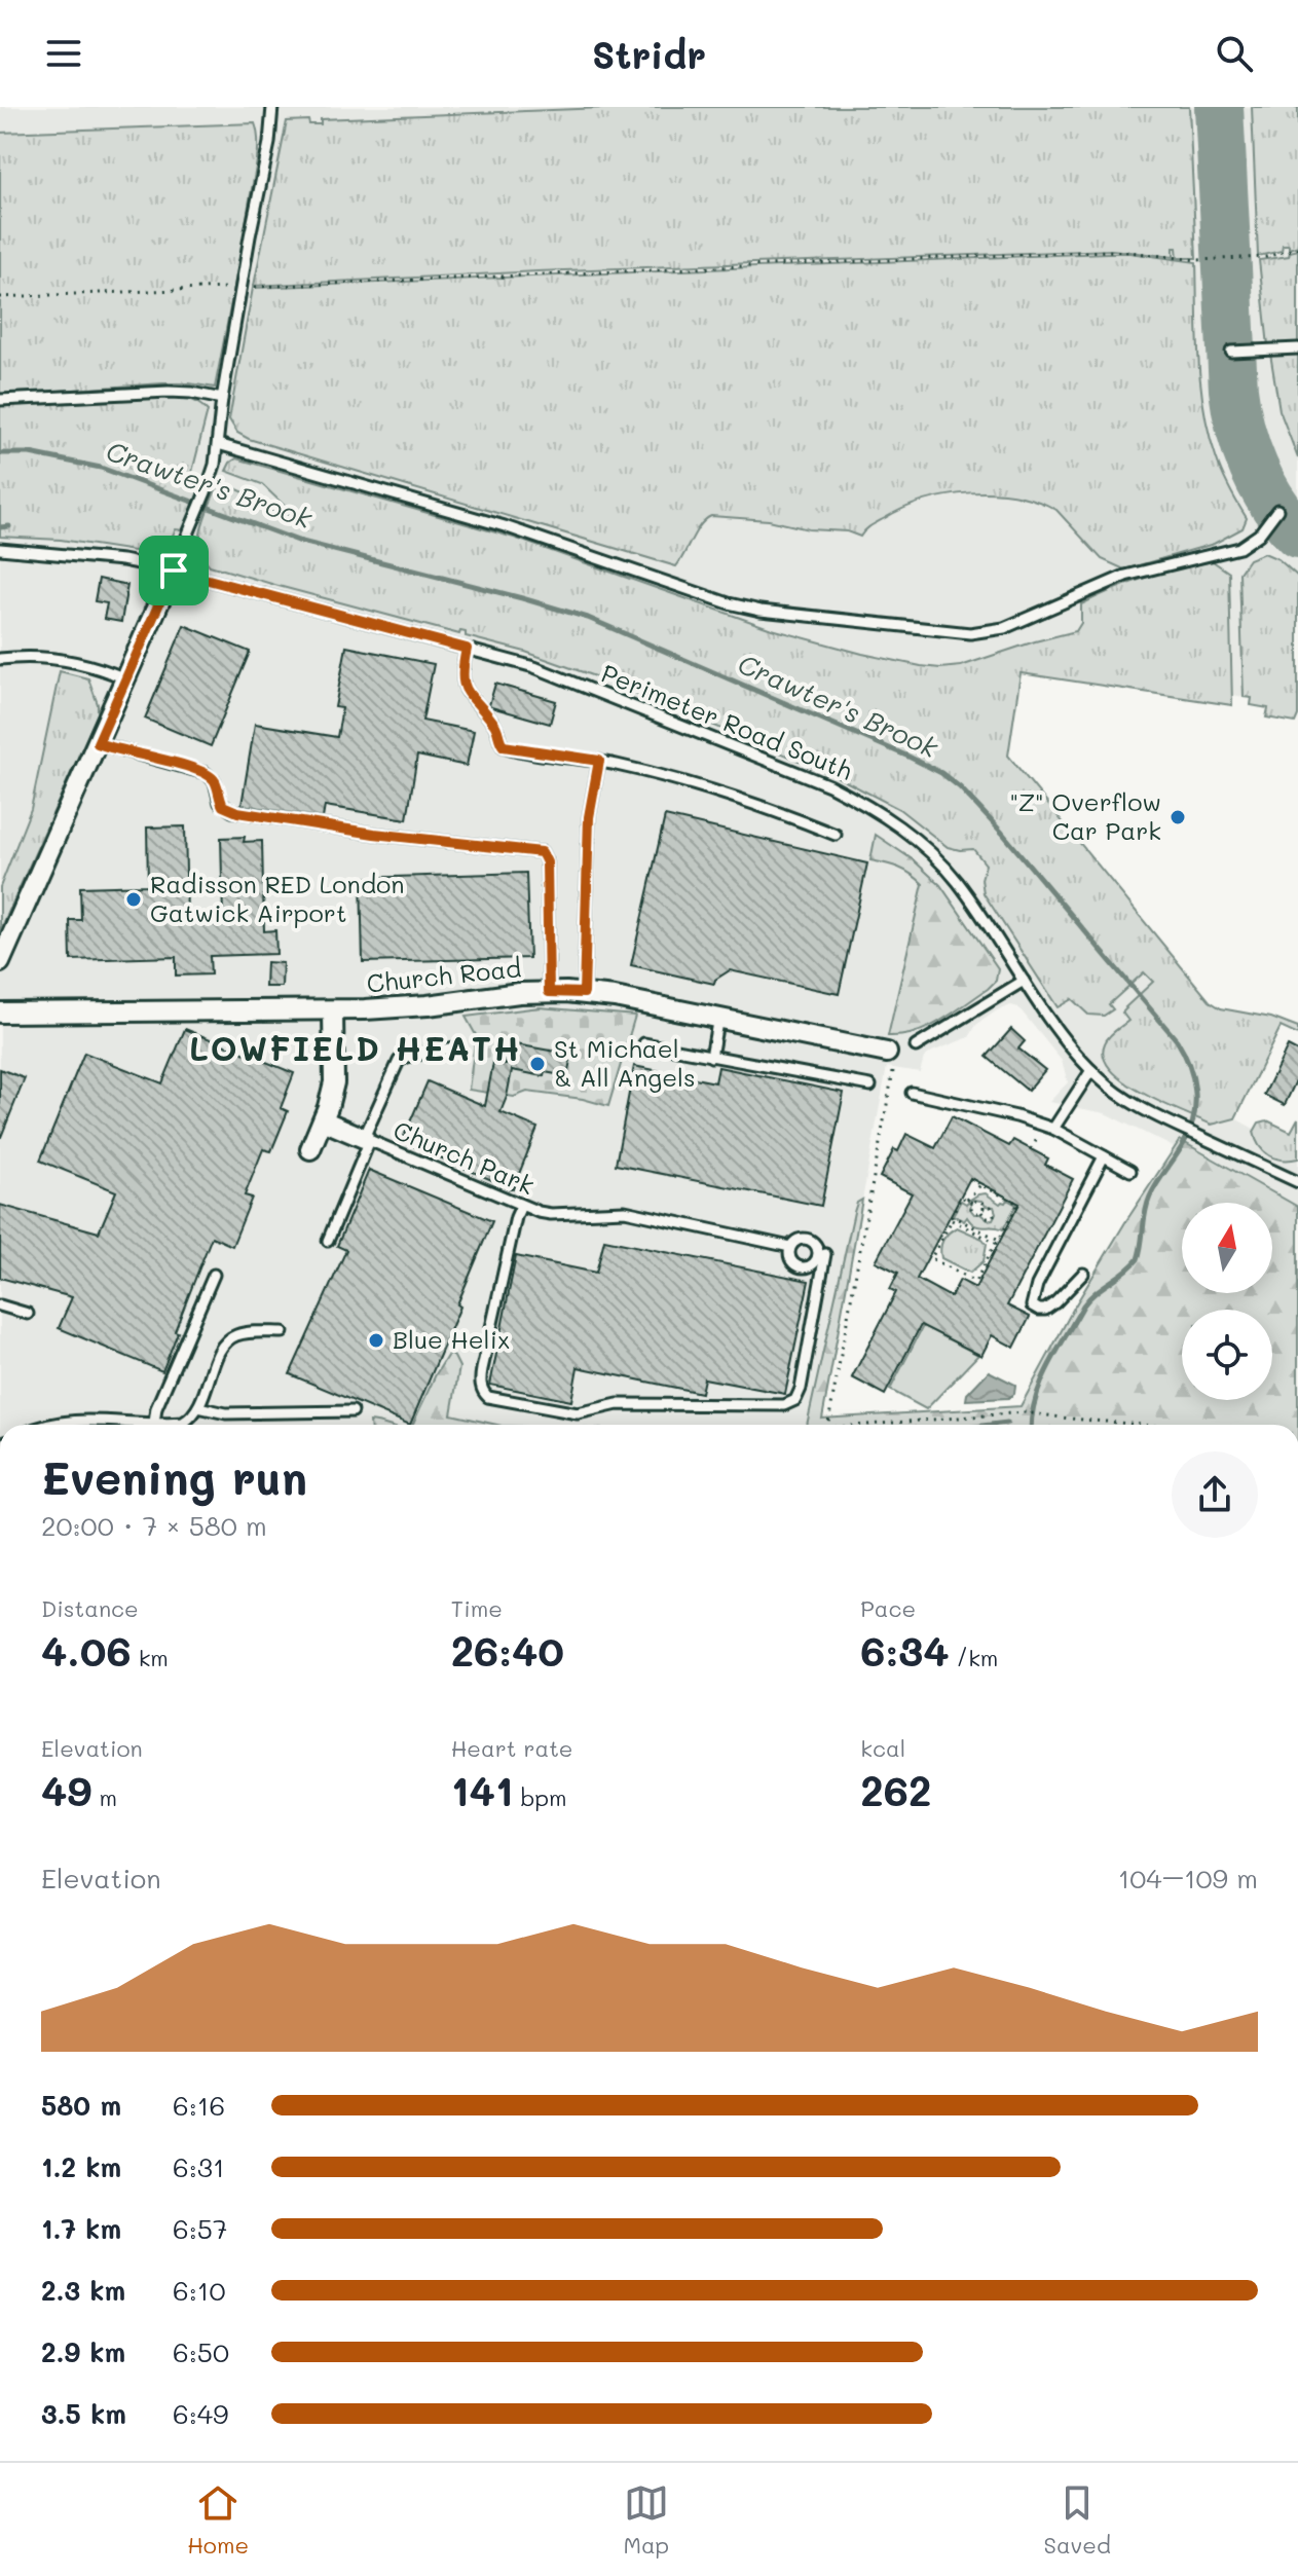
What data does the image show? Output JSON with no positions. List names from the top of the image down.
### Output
{
  "streets": {
    "street": ["Church Road"],
    "lane": ["Perimeter Road South", "Church Park"]
  },
  "districts": ["LOWFIELD HEATH"],
  "water": ["Crawter's Brook"],
  "places": [
    "\"Z\" Overflow Car Park",
    "Radisson RED London Gatwick Airport",
    "St Michael & All Angels",
    "Blue Helix"
  ],
  "north": "top",
  "page": {
    "header": "Stridr",
    "heading": ["Evening run", "20:00 · 7 × 580 m"],
    "stats": [
      ["Distance", "4.06 km"],
      ["Time", "26:40"],
      ["Pace", "6:34 /km"],
      ["Elevation", "49 m"],
      ["Heart rate", "141 bpm"],
      ["kcal", "262"]
    ],
    "chart": ["Elevation", "104–109 m"],
    "list": [
      {
        "name": "580 m",
        "note": "6:16"
      },
      {
        "name": "1.2 km",
        "note": "6:31"
      },
      {
        "name": "1.7 km",
        "note": "6:57"
      },
      {
        "name": "2.3 km",
        "note": "6:10"
      },
      {
        "name": "2.9 km",
        "note": "6:50"
      },
      {
        "name": "3.5 km",
        "note": "6:49"
      }
    ],
    "tabs": ["Home", "Map", "Saved"]
  }
}
